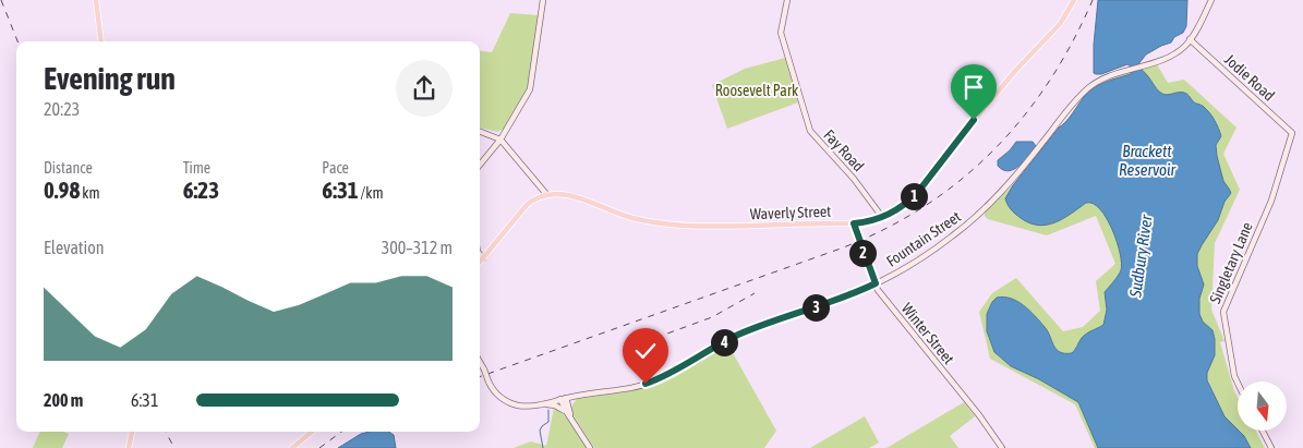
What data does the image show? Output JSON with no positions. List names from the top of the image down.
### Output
{
  "streets": {
    "main road": ["Waverly Street"],
    "street": [
      "Jodie Road",
      "Fay Road",
      "Fountain Street",
      "Singletary Lane",
      "Winter Street"
    ]
  },
  "crossings": [
    ["Jodie Road", "Fountain Street"],
    ["Jodie Road", "Singletary Lane"],
    ["Fay Road", "Waverly Street"],
    ["Waverly Street", "Winter Street"],
    ["Fountain Street", "Winter Street"]
  ],
  "water": ["Brackett Reservoir", "Sudbury River"],
  "parks": ["Roosevelt Park"],
  "north": "bottom",
  "page": {
    "heading": ["Evening run", "20:23"],
    "stats": [
      ["Distance", "0.98 km"],
      ["Time", "6:23"],
      ["Pace", "6:31 /km"]
    ],
    "pins": [
      "1",
      "2",
      "3",
      "4"
    ],
    "chart": ["Elevation", "300–312 m"],
    "list": [
      {
        "name": "200 m",
        "note": "6:31"
      }
    ]
  }
}
